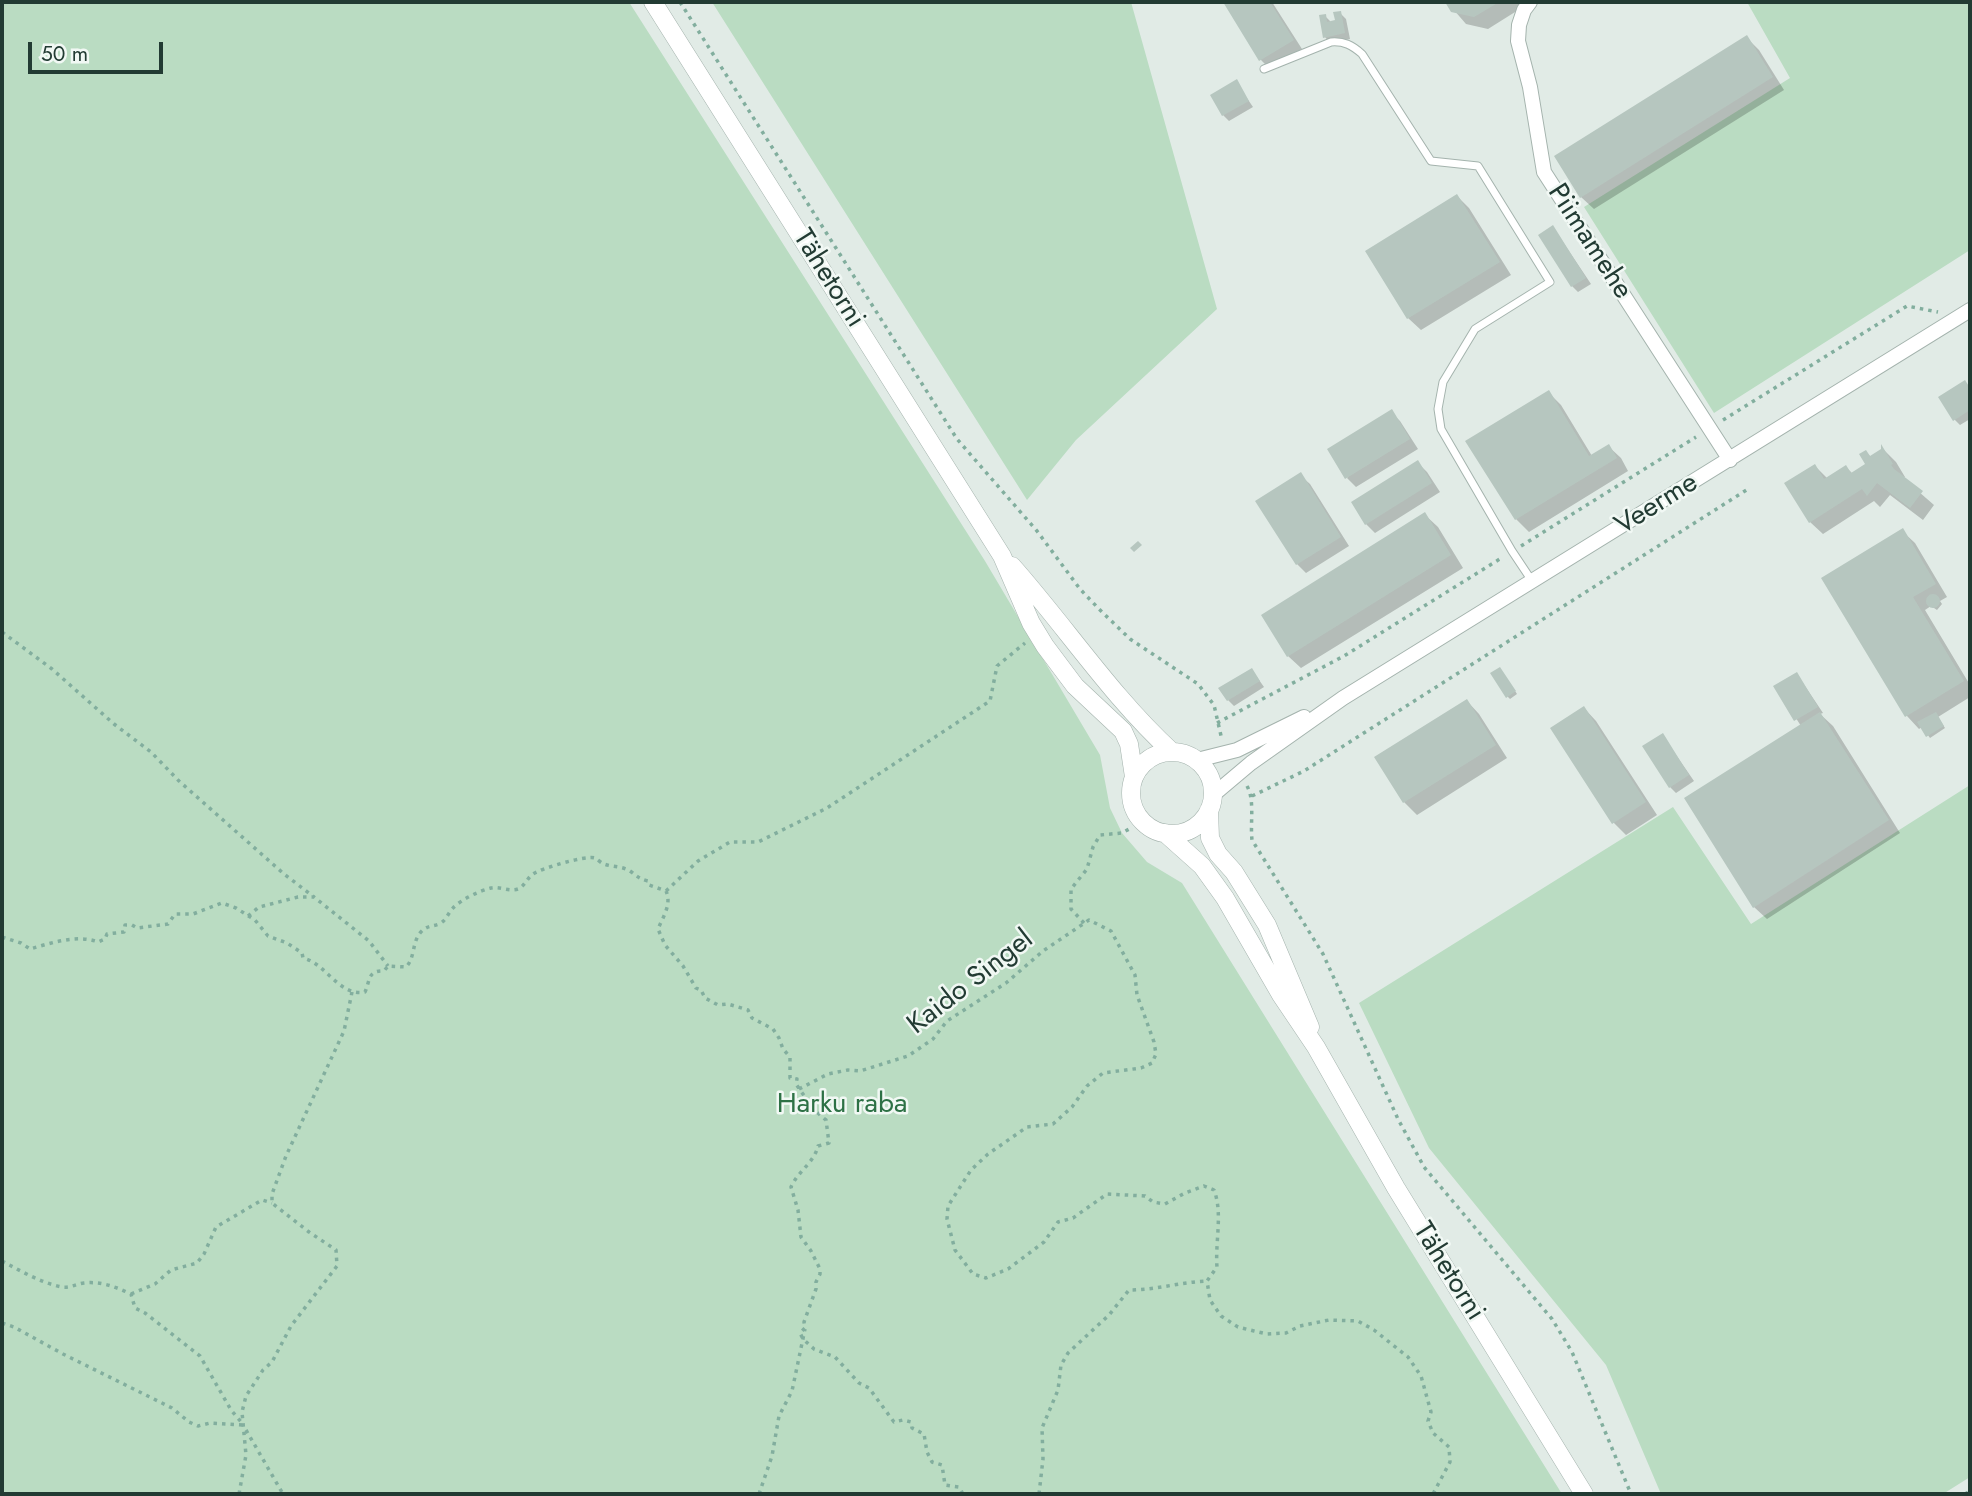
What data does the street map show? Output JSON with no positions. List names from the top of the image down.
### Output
{
  "streets": {
    "street": ["Piimamehe", "Tähetorni", "Veerme"],
    "path": ["Kaido Singel"]
  },
  "crossings": [
    ["Piimamehe", "Veerme"],
    ["Tähetorni", "Veerme"]
  ],
  "parks": ["Harku raba"],
  "scale_bar": "50 m"
}
